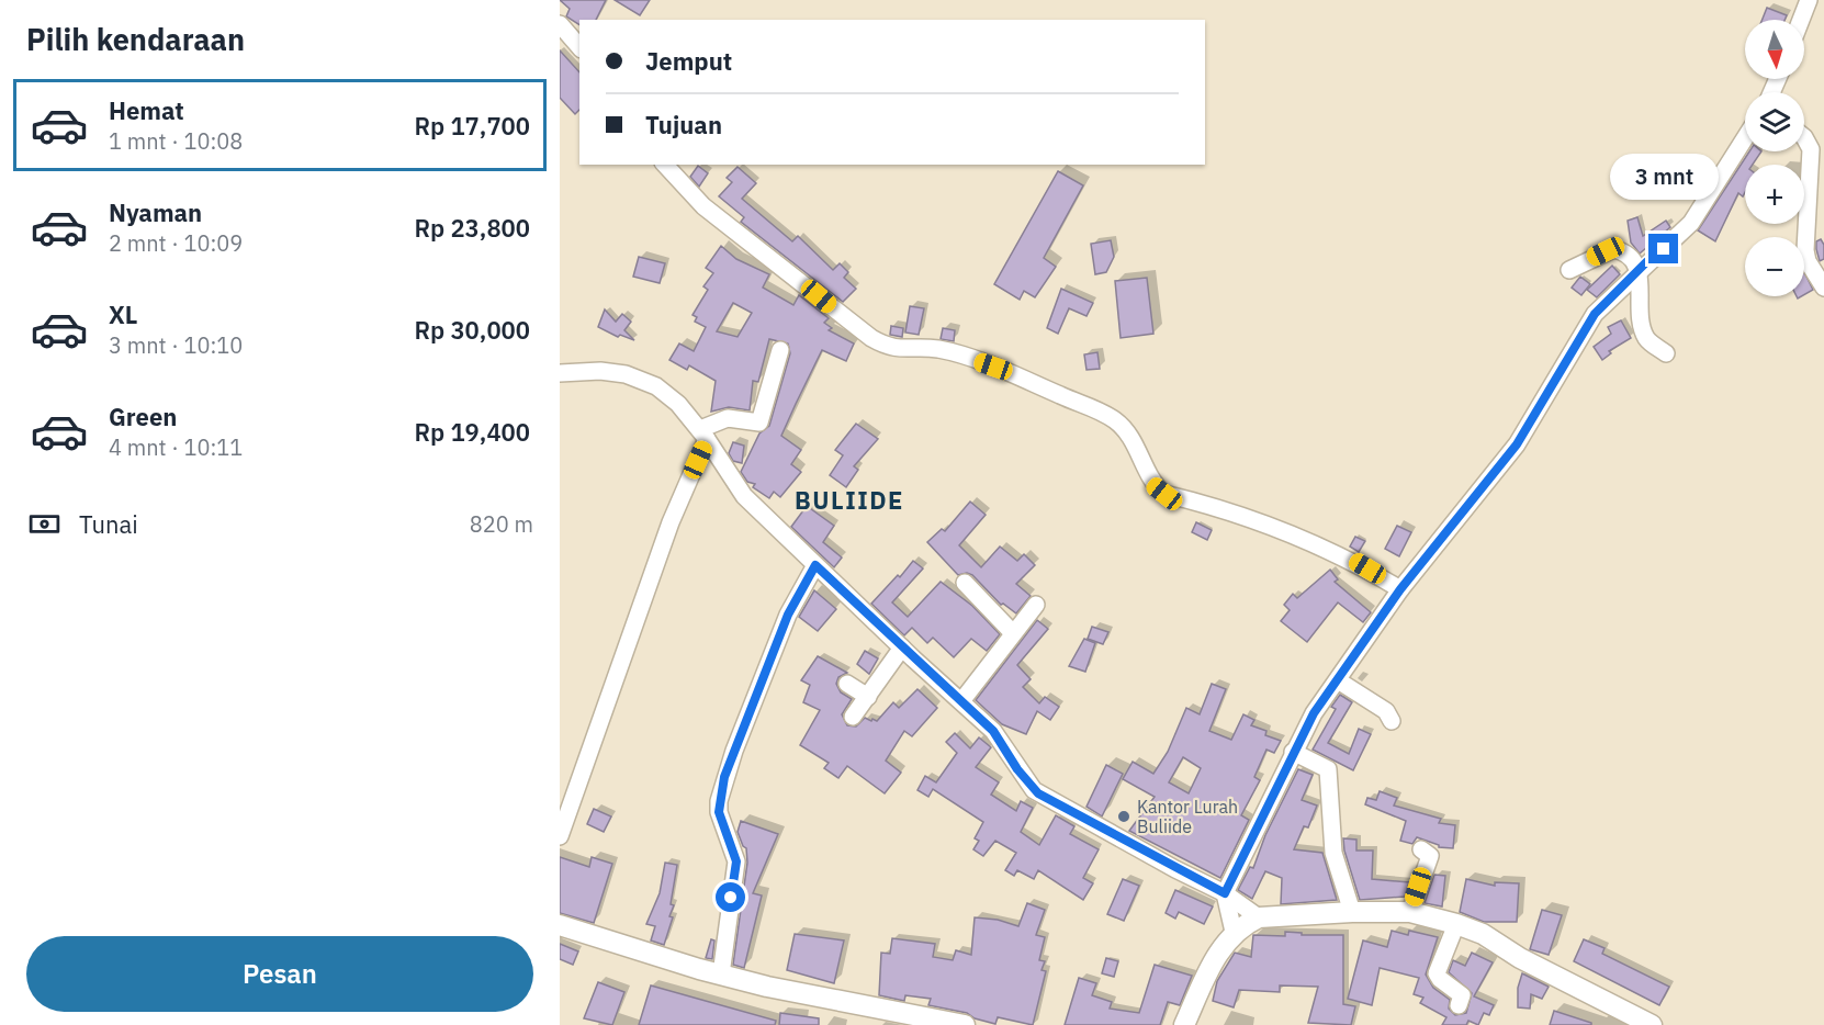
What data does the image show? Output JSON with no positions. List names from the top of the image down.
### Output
{
  "districts": ["BULIIDE"],
  "places": ["Kantor Lurah Buliide"],
  "north": "bottom",
  "page": {
    "heading": "Pilih kendaraan",
    "map_buttons": ["+", "−"],
    "banner": ["Jemput", "Tujuan"],
    "list": [
      {
        "name": "Hemat",
        "note": "1 mnt · 10:08",
        "value": "Rp 17,700"
      },
      {
        "name": "Nyaman",
        "note": "2 mnt · 10:09",
        "value": "Rp 23,800"
      },
      {
        "name": "XL",
        "note": "3 mnt · 10:10",
        "value": "Rp 30,000"
      },
      {
        "name": "Green",
        "note": "4 mnt · 10:11",
        "value": "Rp 19,400"
      }
    ],
    "bubble": "3 mnt",
    "pay": ["Tunai", "820 m"],
    "buttons": "Pesan"
  }
}
